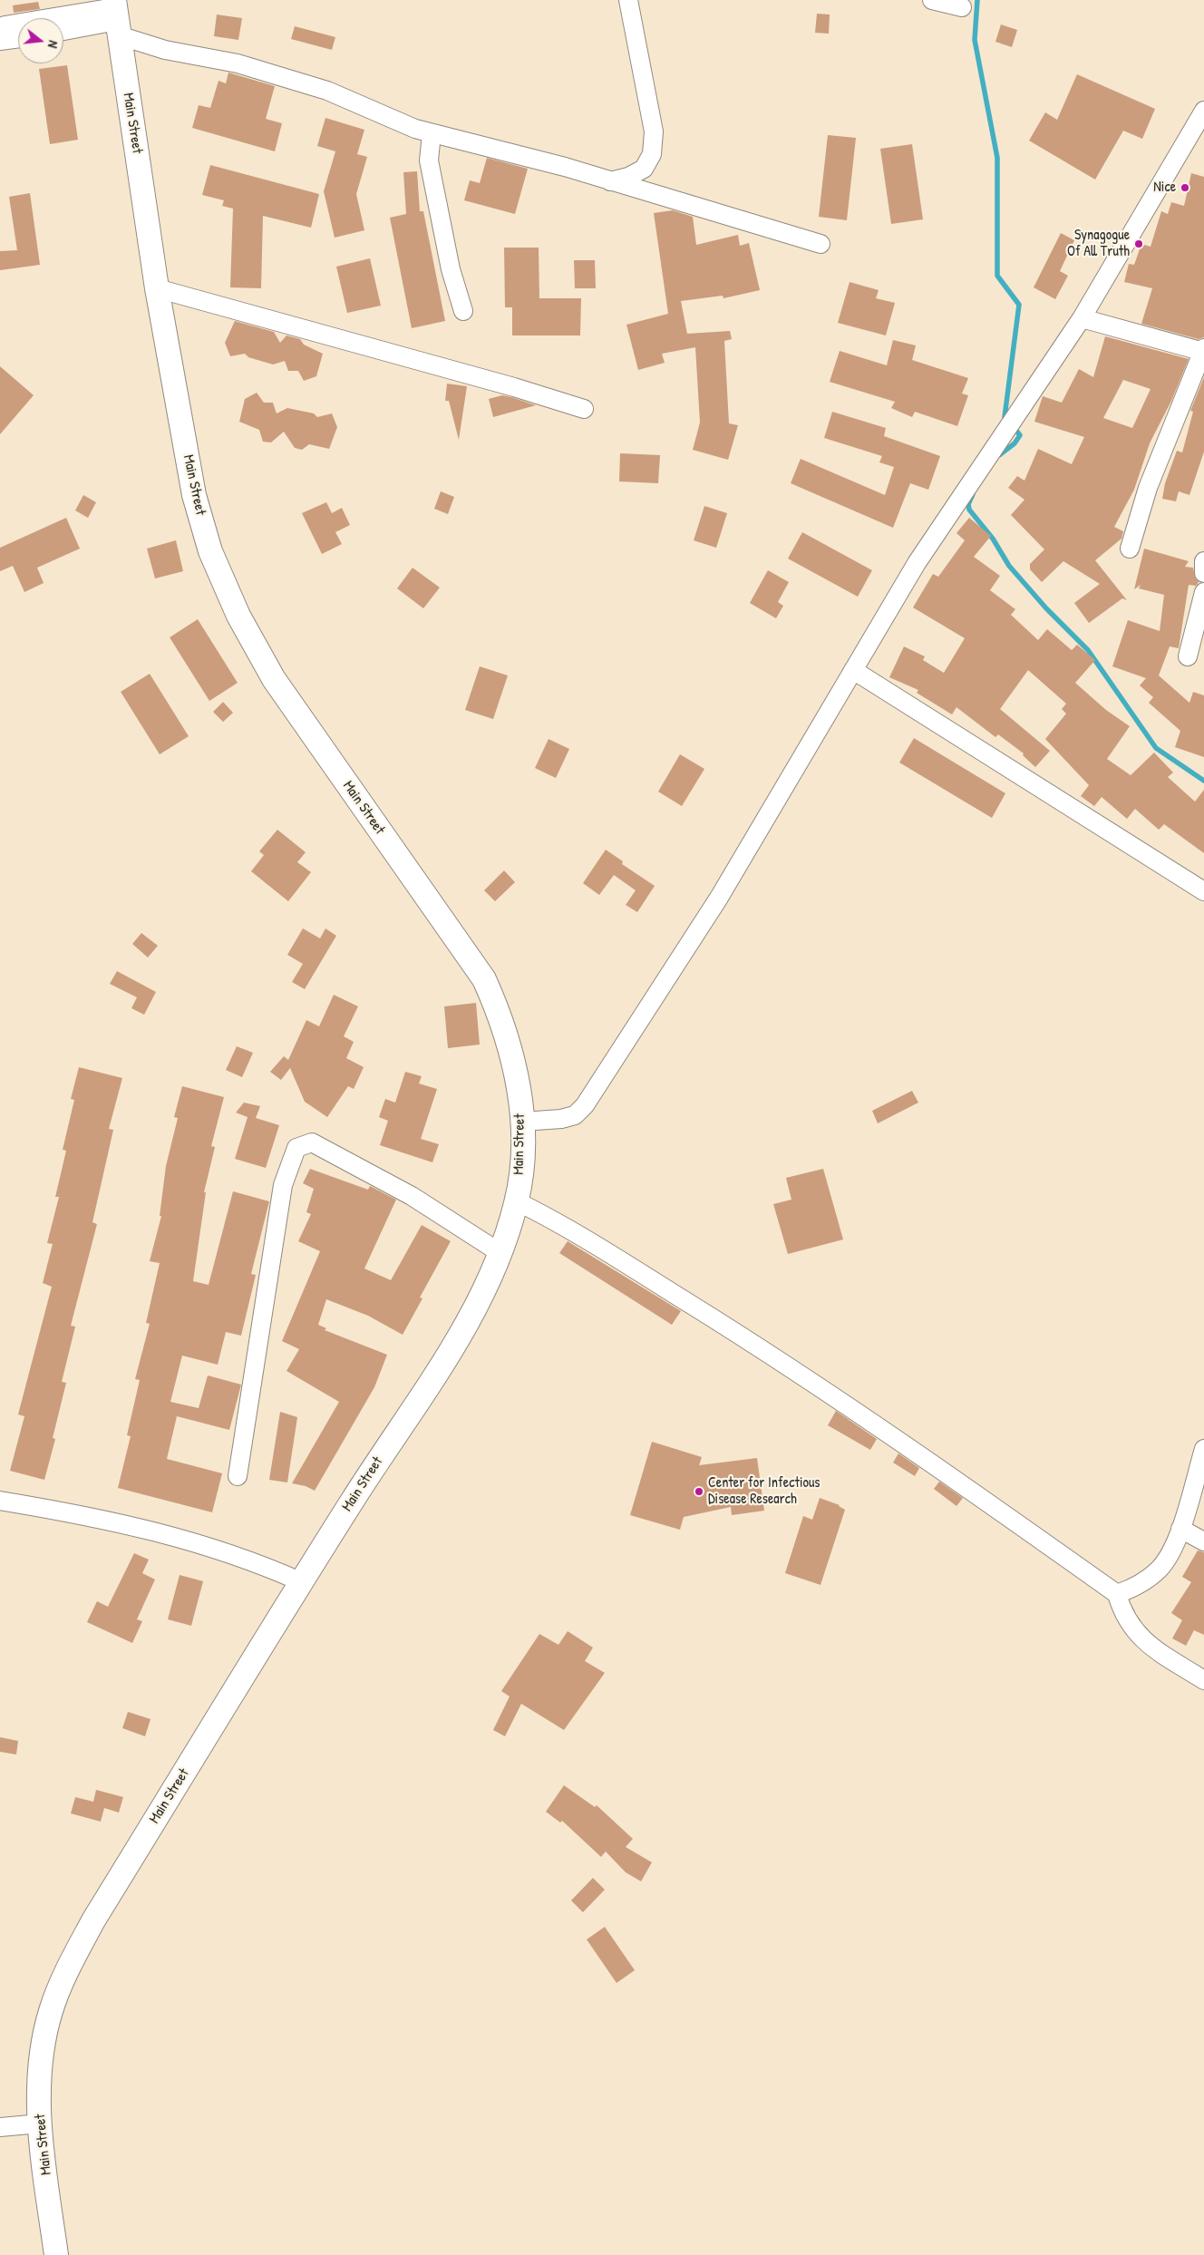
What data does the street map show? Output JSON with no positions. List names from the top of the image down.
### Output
{
  "streets": {
    "main road": ["Main Street"]
  },
  "places": ["Nice", "Synagogue Of All Truth", "Center for Infectious Disease Research"],
  "north": "right"
}
